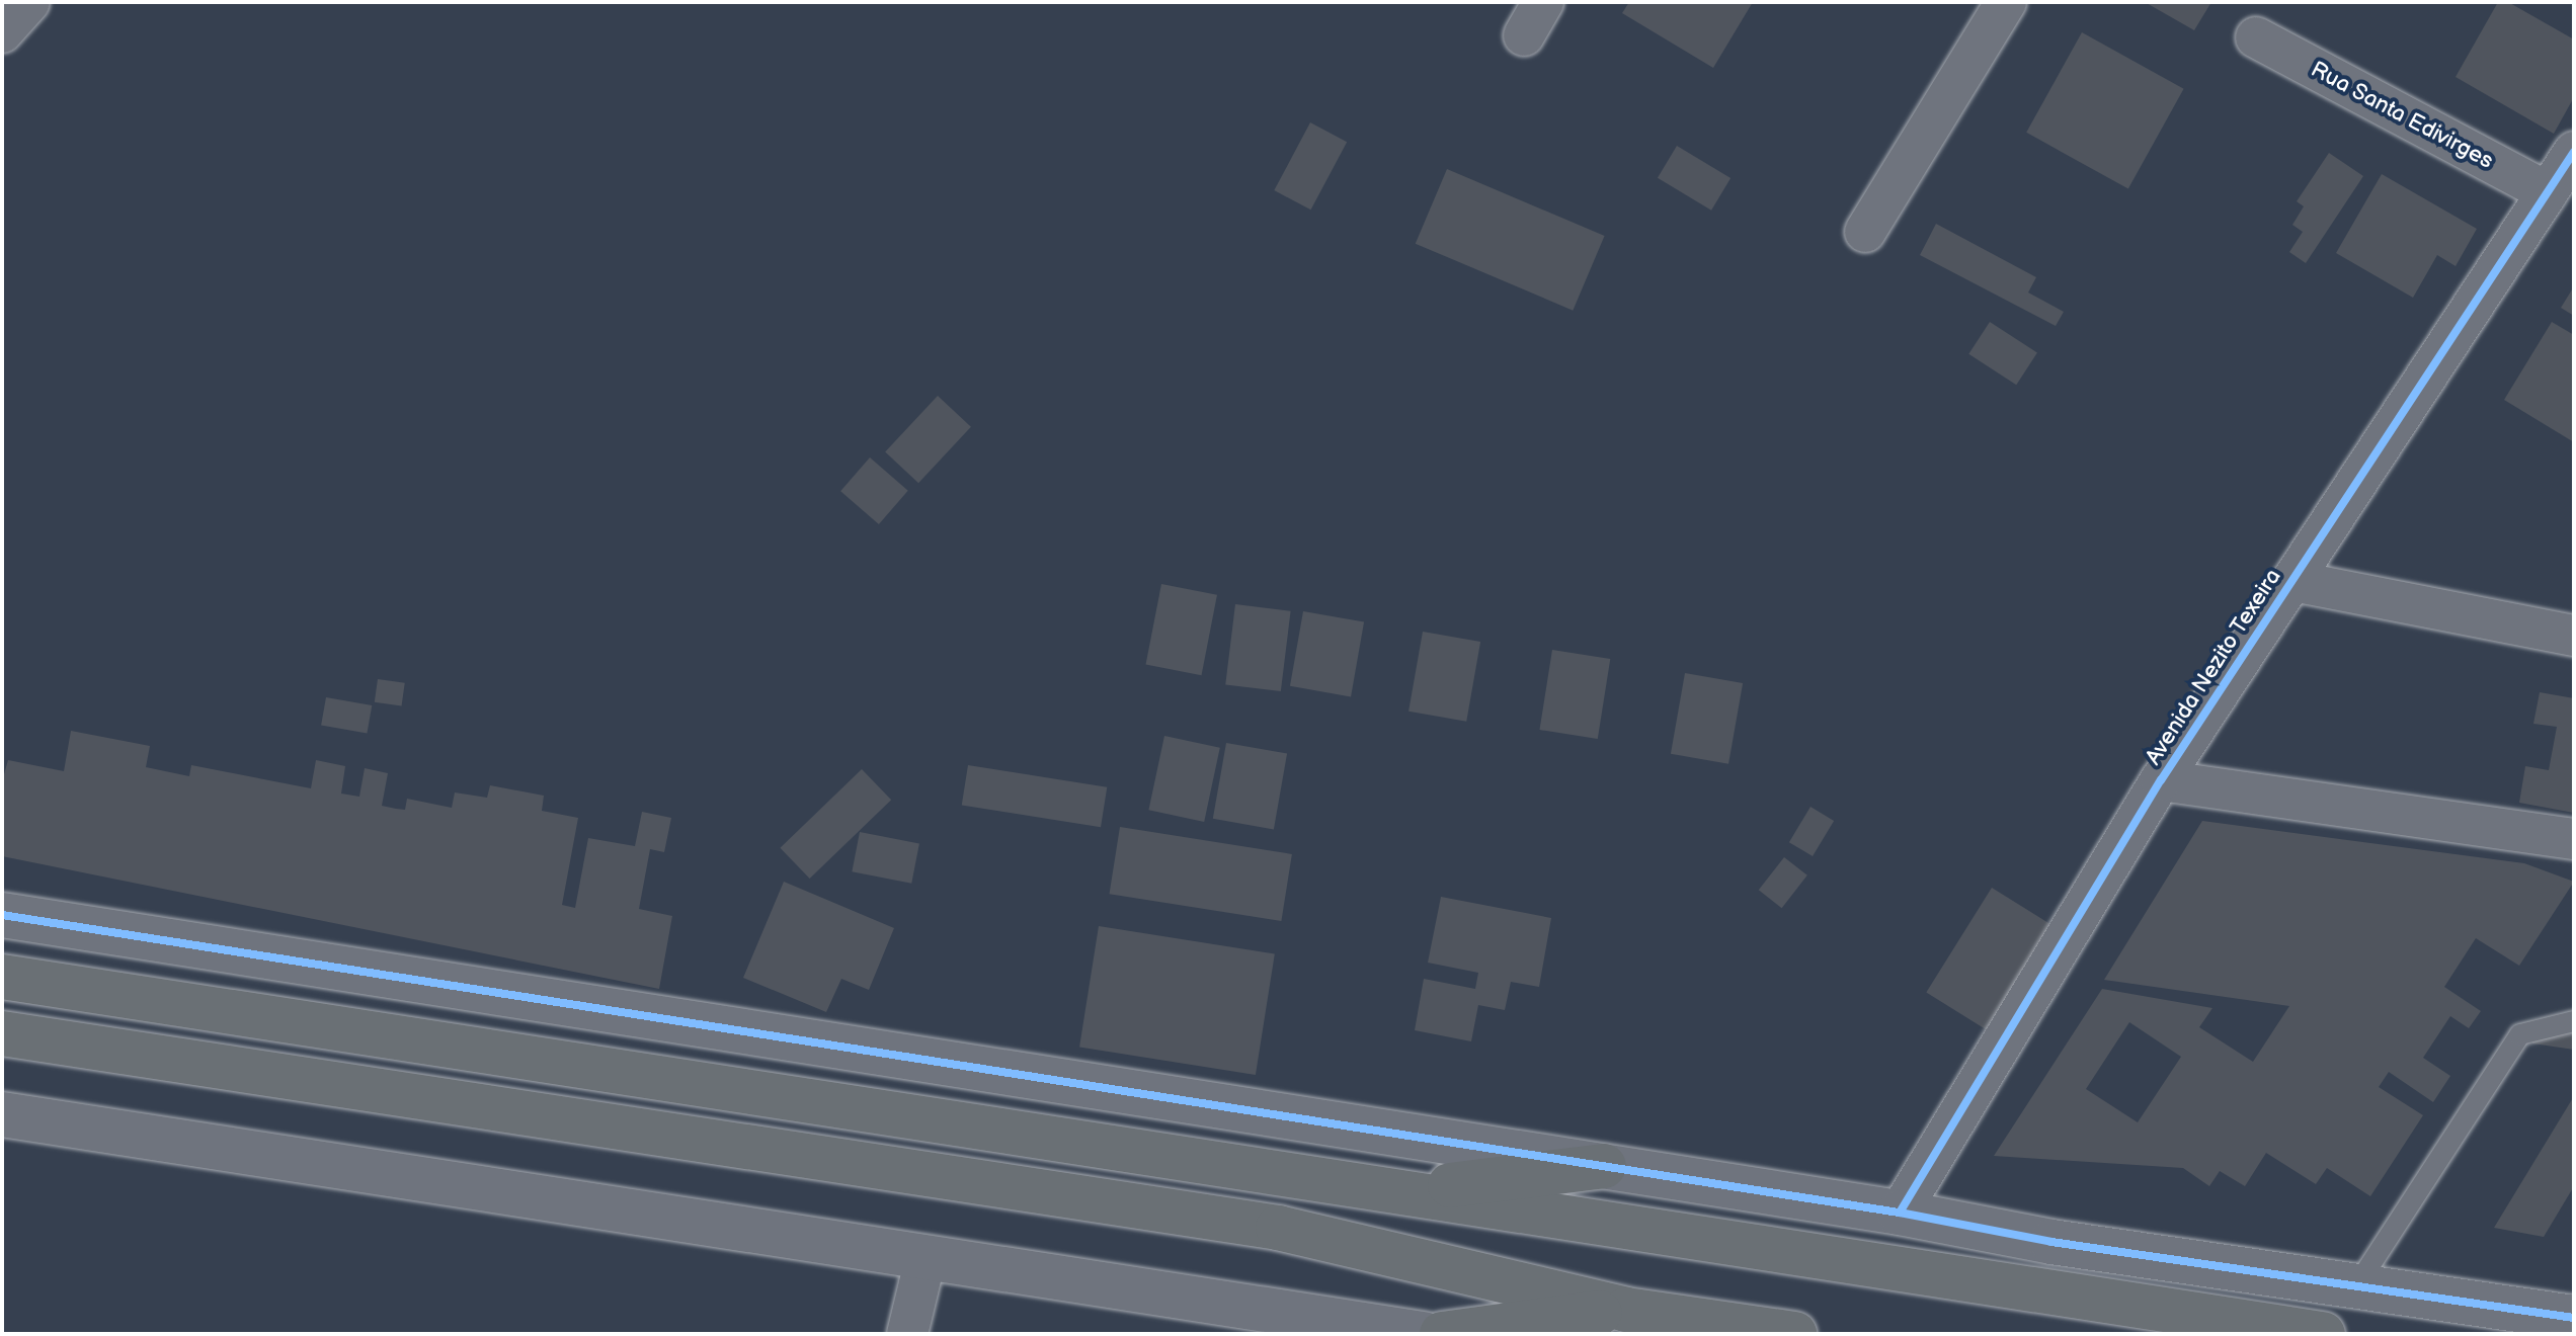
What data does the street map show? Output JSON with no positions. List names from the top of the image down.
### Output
{
  "streets": {
    "street": ["Rua Santa Edivirges", "Avenida Nezito Texeira"]
  },
  "crossings": [
    ["Rua Santa Edivirges", "Avenida Nezito Texeira"]
  ]
}
